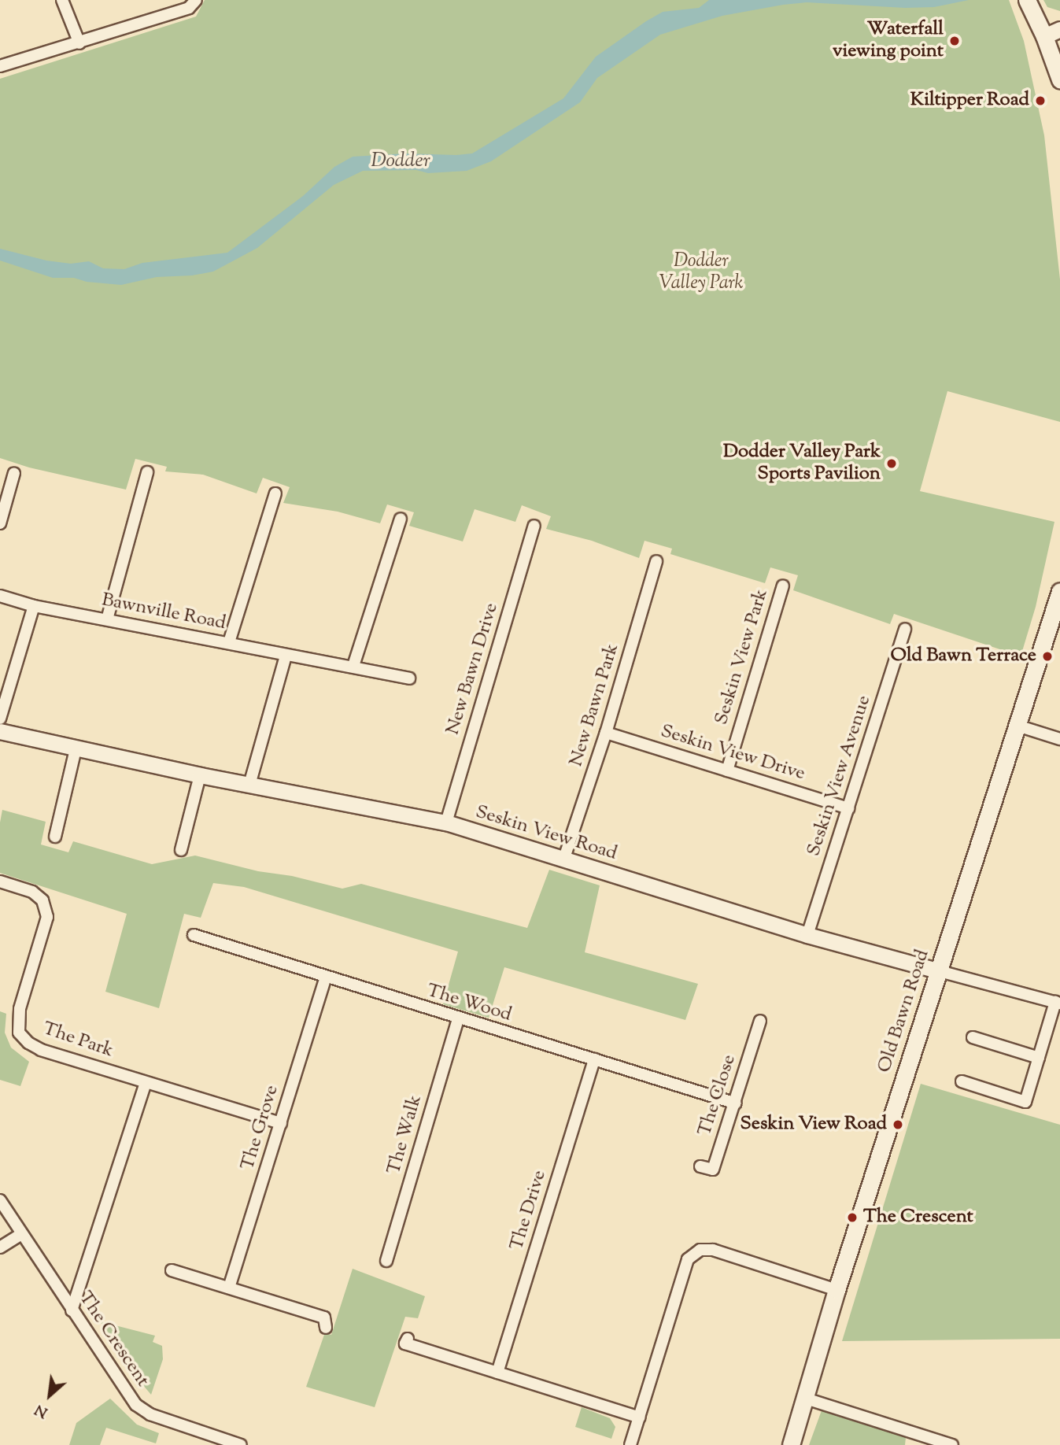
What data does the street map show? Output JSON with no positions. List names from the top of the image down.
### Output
{
  "streets": {
    "main road": ["Old Bawn Road"],
    "street": [
      "Bawnville Road",
      "Seskin View Park",
      "New Bawn Drive",
      "New Bawn Park",
      "Seskin View Drive",
      "Seskin View Avenue",
      "Seskin View Road",
      "The Wood",
      "The Park",
      "The Close",
      "The Grove",
      "The Walk",
      "The Drive",
      "The Crescent"
    ]
  },
  "crossings": [
    ["Seskin View Park", "Seskin View Drive"],
    ["New Bawn Drive", "Seskin View Road"],
    ["New Bawn Park", "Seskin View Drive"],
    ["New Bawn Park", "Seskin View Road"],
    ["Seskin View Drive", "Seskin View Avenue"],
    ["Seskin View Avenue", "Seskin View Road"],
    ["Seskin View Road", "Old Bawn Road"],
    ["The Wood", "The Close"],
    ["The Wood", "The Grove"],
    ["The Wood", "The Walk"],
    ["The Wood", "The Drive"],
    ["The Park", "The Grove"]
  ],
  "water": ["Dodder"],
  "parks": ["Dodder Valley Park"],
  "places": [
    "Waterfall viewing point",
    "Kiltipper Road",
    "Dodder Valley Park Sports Pavilion",
    "Old Bawn Terrace",
    "Seskin View Road",
    "The Crescent"
  ],
  "north": "bottom left"
}
